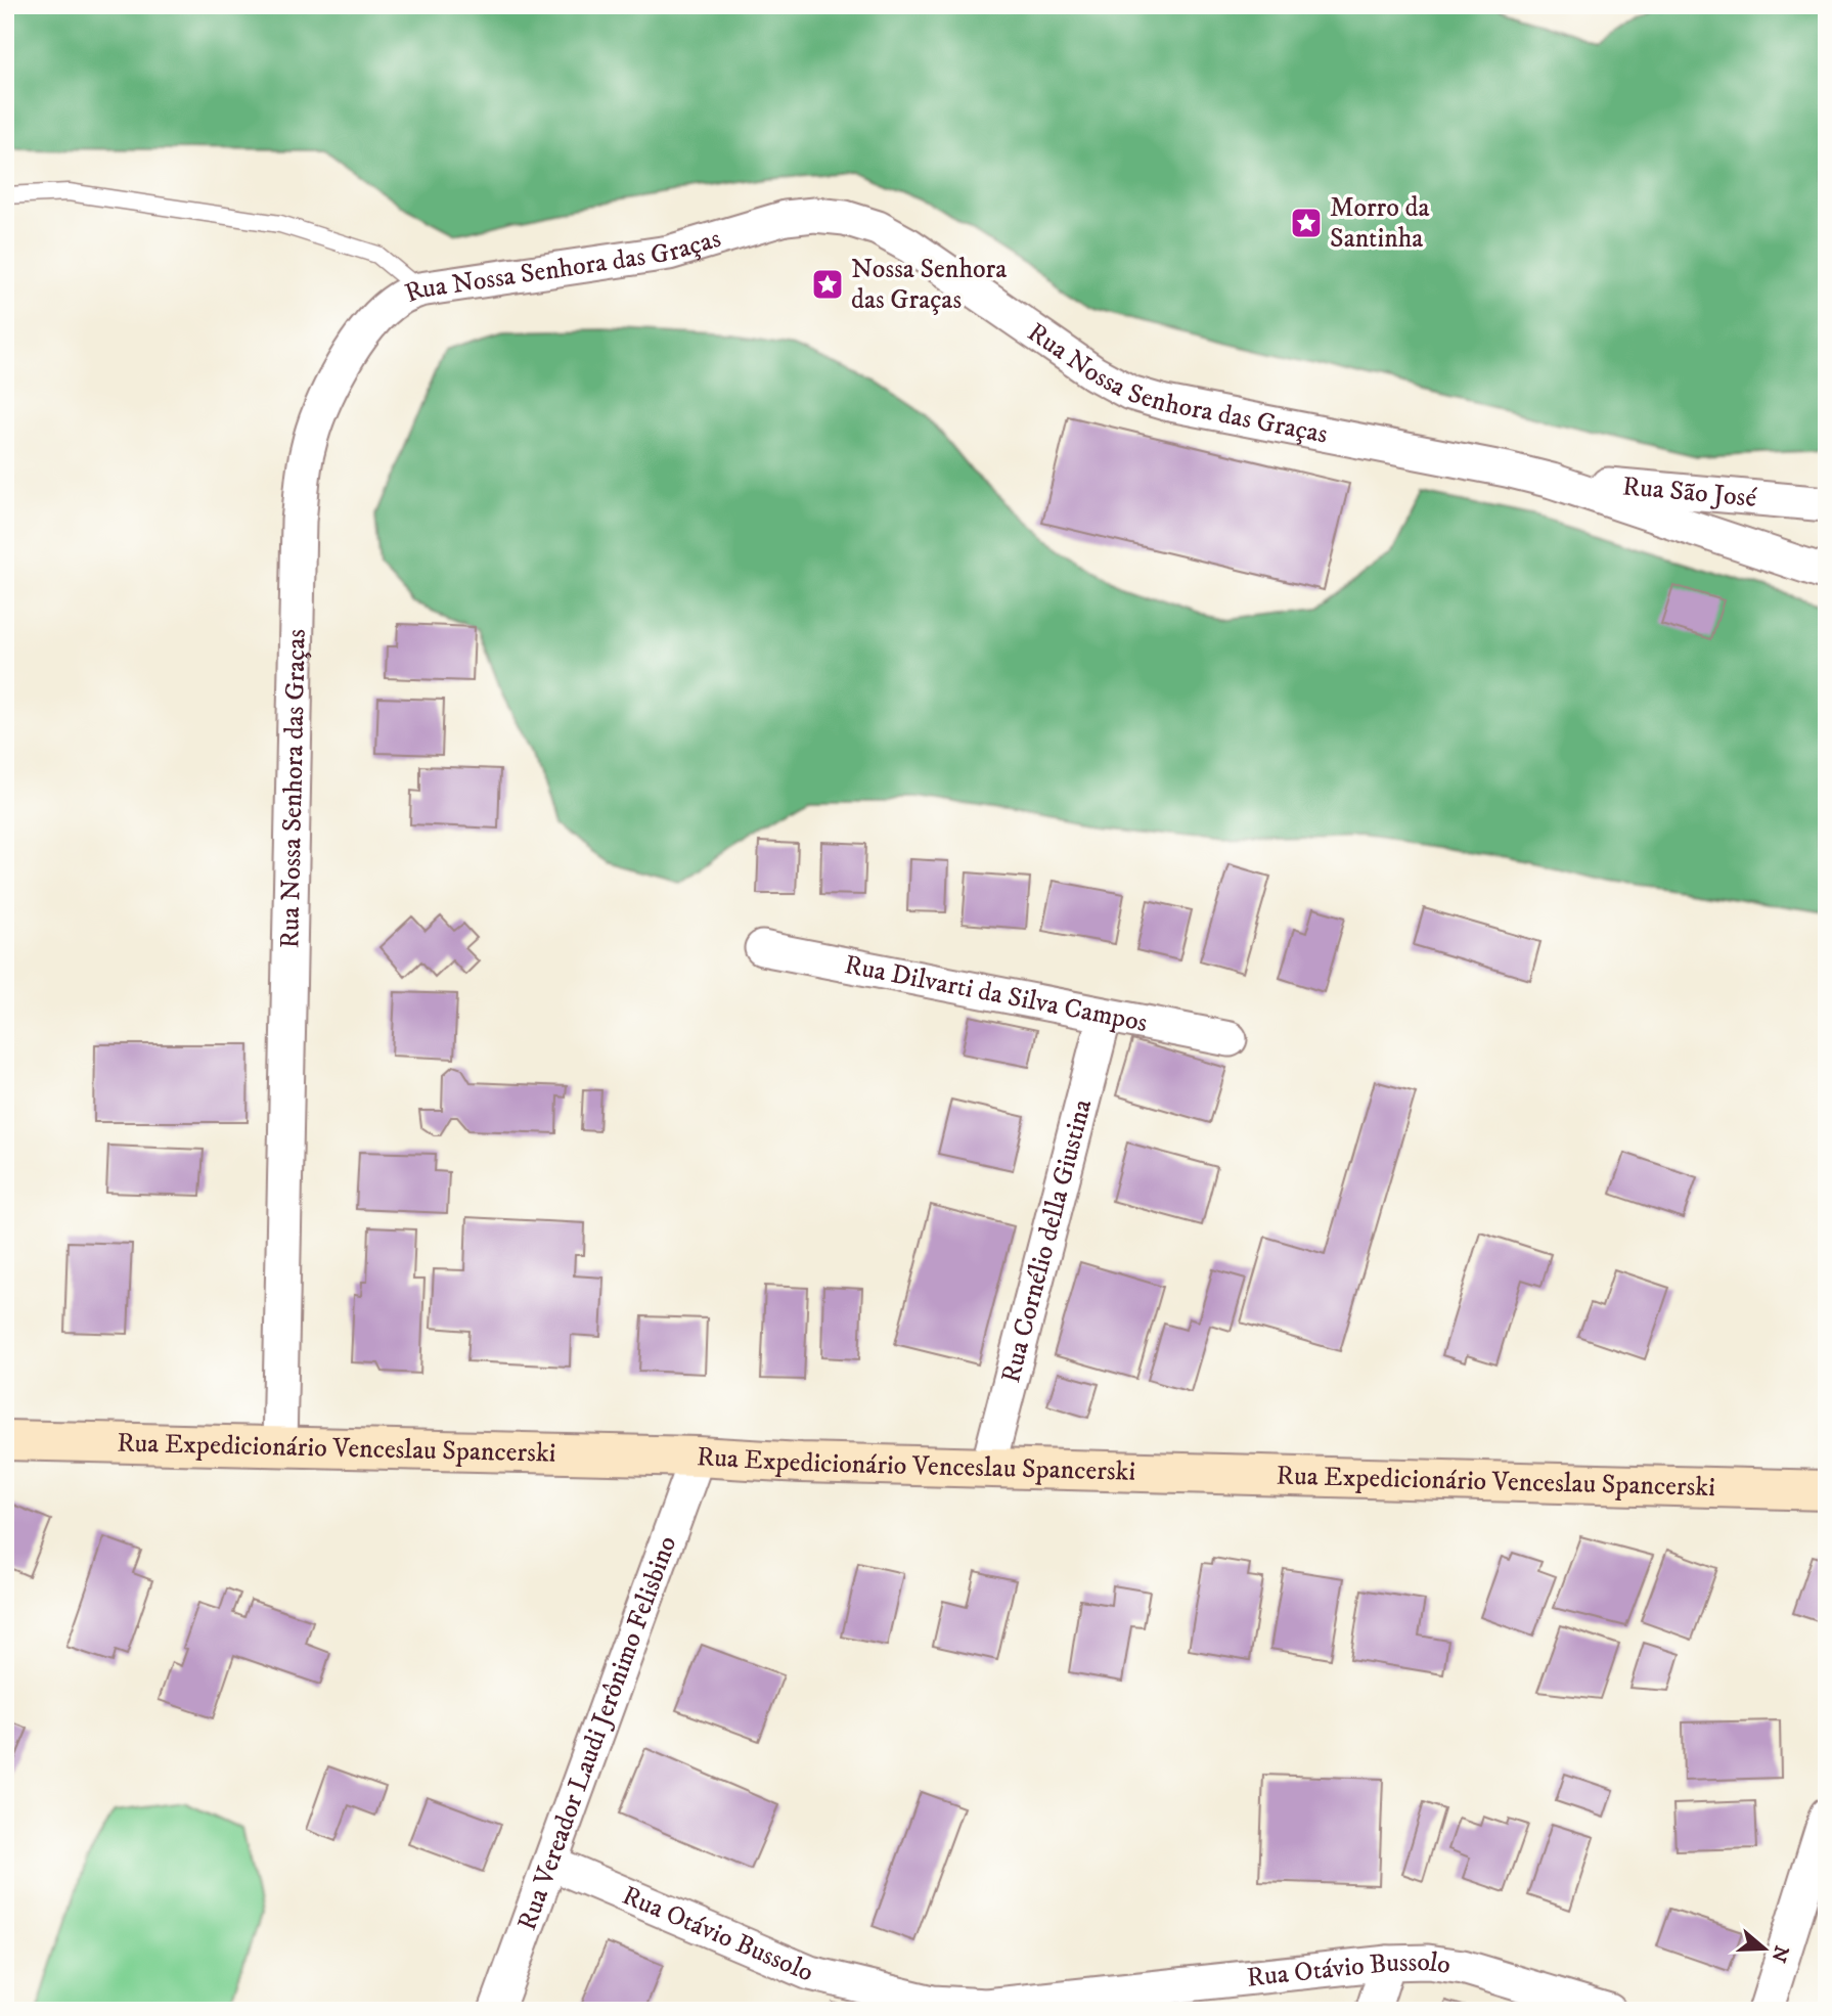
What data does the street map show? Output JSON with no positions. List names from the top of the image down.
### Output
{
  "streets": {
    "street": [
      "Rua Nossa Senhora das Graças",
      "Rua São José",
      "Rua Dilvarti da Silva Campos",
      "Rua Cornélio della Giustina",
      "Rua Expedicionário Venceslau Spancerski",
      "Rua Vereador Laudi Jerônimo Felisbino",
      "Rua Otávio Bussolo"
    ]
  },
  "crossings": [
    ["Rua Nossa Senhora das Graças", "Rua São José"],
    ["Rua Nossa Senhora das Graças", "Rua Expedicionário Venceslau Spancerski"],
    ["Rua Dilvarti da Silva Campos", "Rua Cornélio della Giustina"],
    ["Rua Cornélio della Giustina", "Rua Expedicionário Venceslau Spancerski"],
    ["Rua Expedicionário Venceslau Spancerski", "Rua Vereador Laudi Jerônimo Felisbino"],
    ["Rua Vereador Laudi Jerônimo Felisbino", "Rua Otávio Bussolo"]
  ],
  "places": {
    "place": ["Morro da Santinha", "Nossa Senhora das Graças"]
  },
  "north": "right"
}
